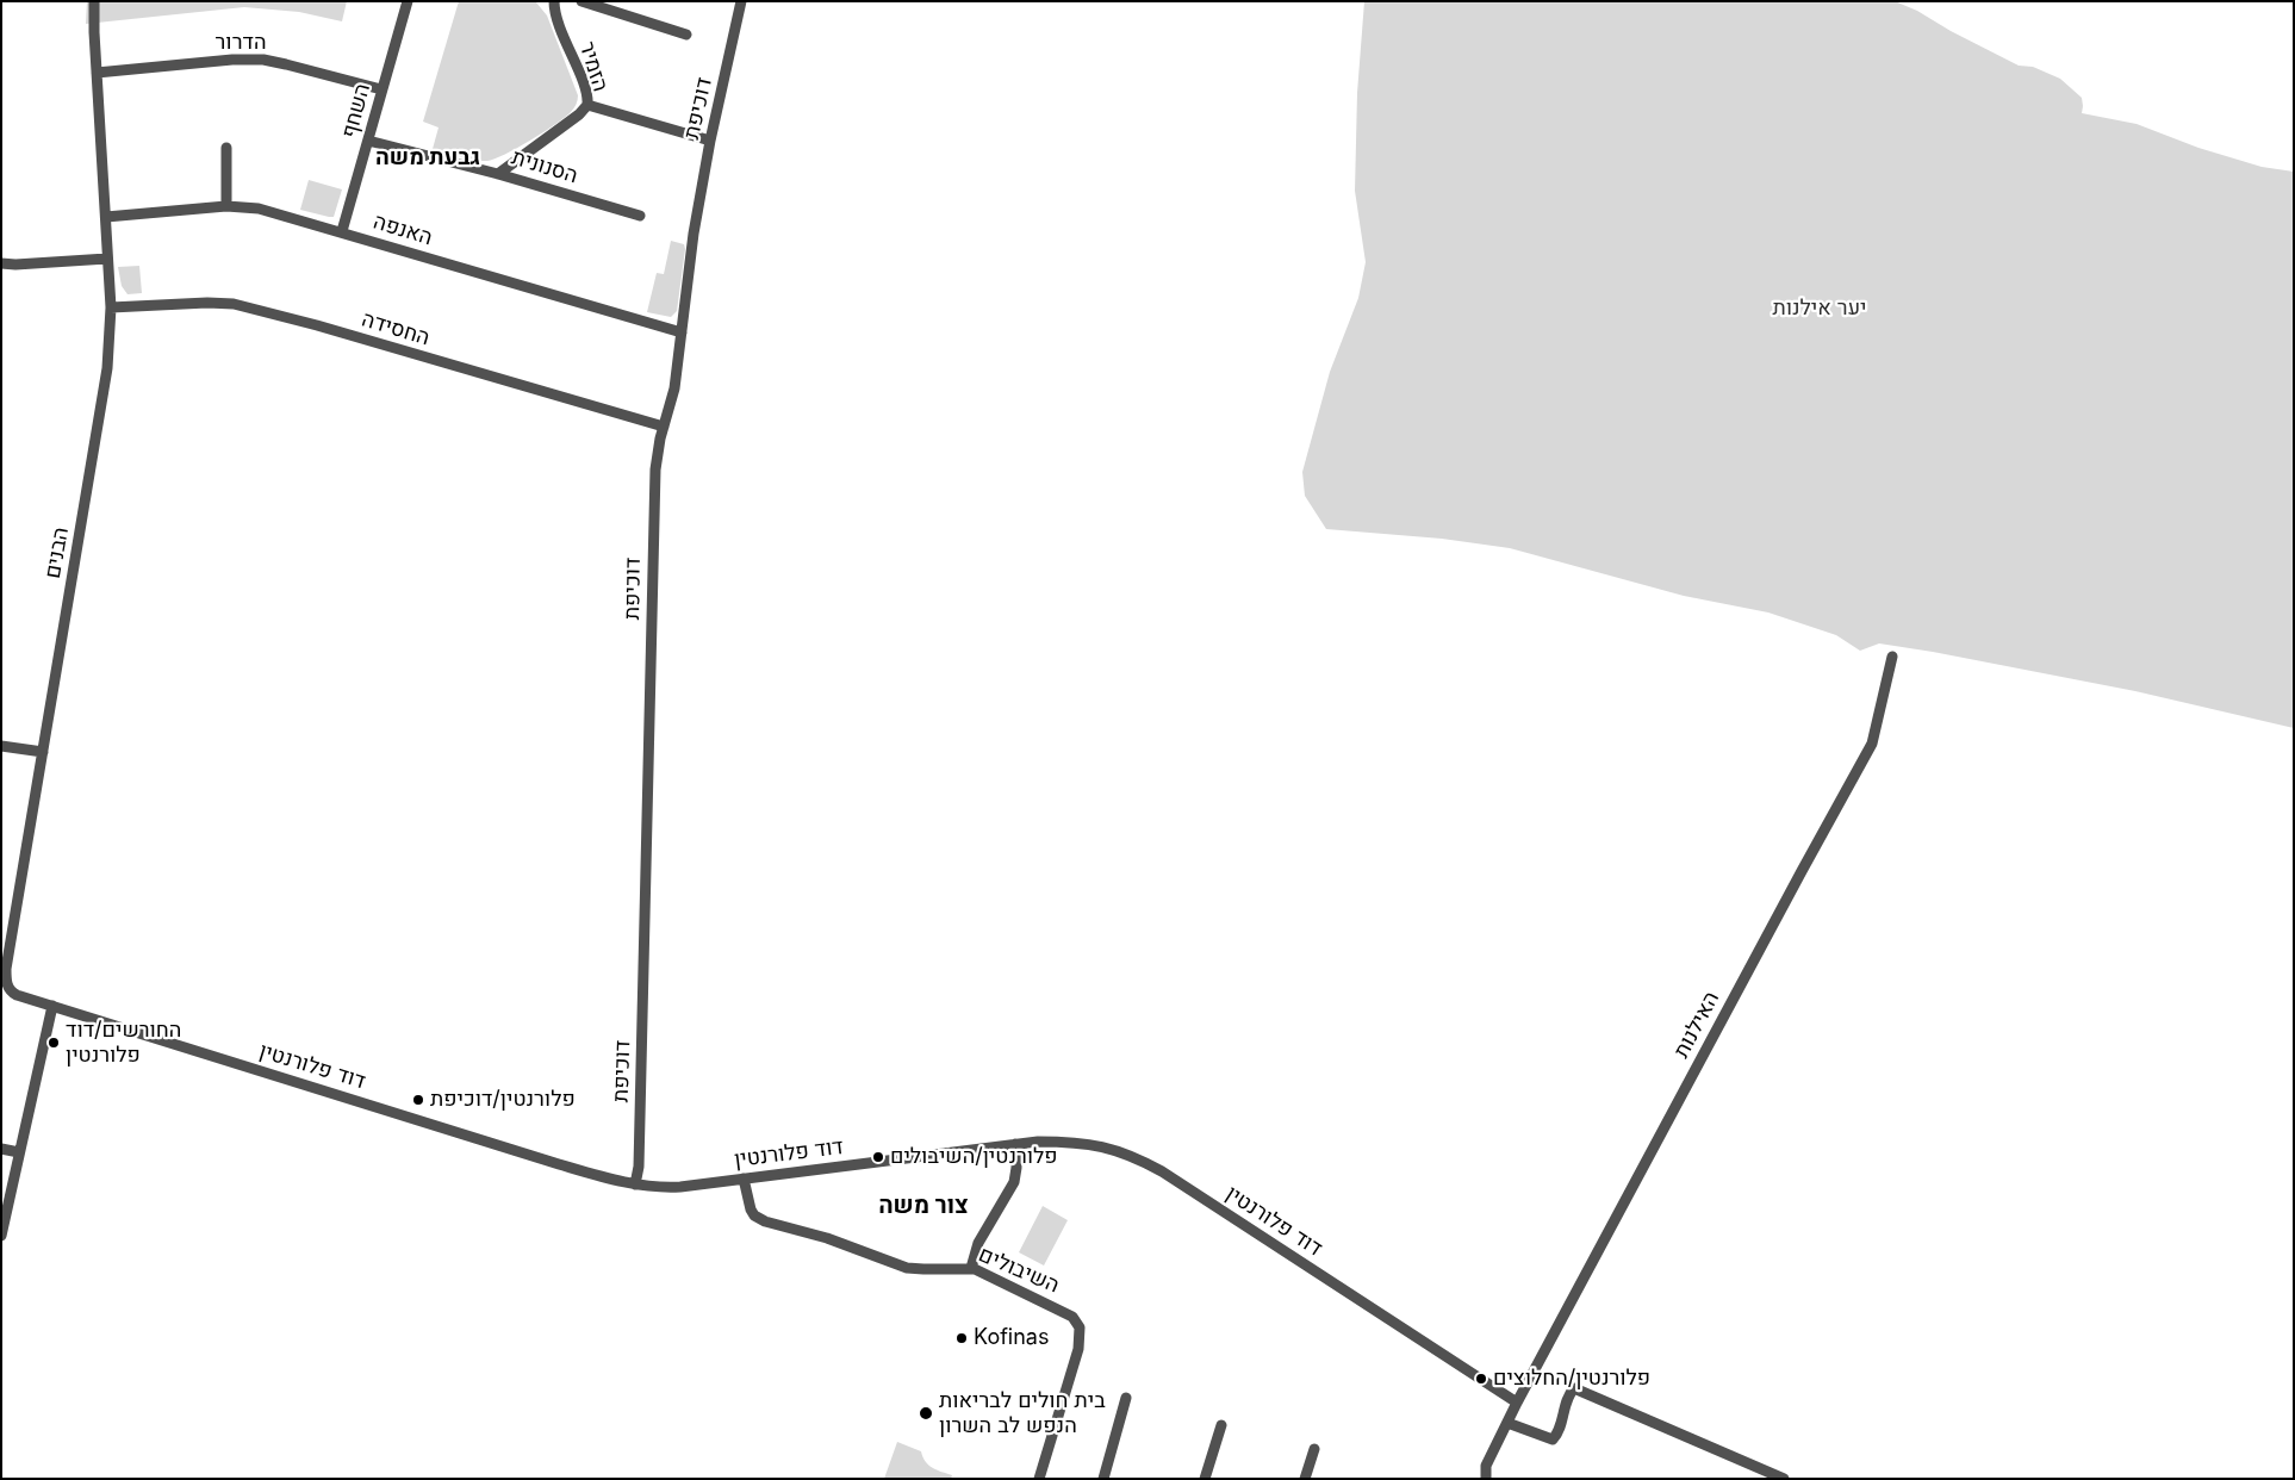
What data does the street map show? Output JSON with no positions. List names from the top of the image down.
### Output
{
  "streets": {
    "street": [
      "הדרור",
      "הזמיר",
      "דוכיפת",
      "השחף",
      "הסנונית",
      "האנפה",
      "החסידה",
      "הבנים",
      "האילנות",
      "דוד פלורנטין",
      "השיבולים"
    ]
  },
  "crossings": [
    ["הדרור", "השחף"],
    ["הדרור", "הבנים"],
    ["הזמיר", "הסנונית"],
    ["דוכיפת", "האנפה"],
    ["דוכיפת", "החסידה"],
    ["דוכיפת", "דוד פלורנטין"],
    ["השחף", "הסנונית"],
    ["השחף", "האנפה"],
    ["האנפה", "הבנים"],
    ["החסידה", "הבנים"],
    ["הבנים", "דוד פלורנטין"],
    ["האילנות", "דוד פלורנטין"],
    ["דוד פלורנטין", "השיבולים"]
  ],
  "districts": ["גבעת משה", "צור משה"],
  "parks": ["יער אילנות"],
  "places": [
    "החורשים/דוד פלורנטין",
    "פלורנטין/דוכיפת",
    "פלורנטין/השיבולים",
    "Kofinas",
    "פלורנטין/החלוצים",
    "בית חולים לבריאות הנפש לב השרון"
  ]
}
